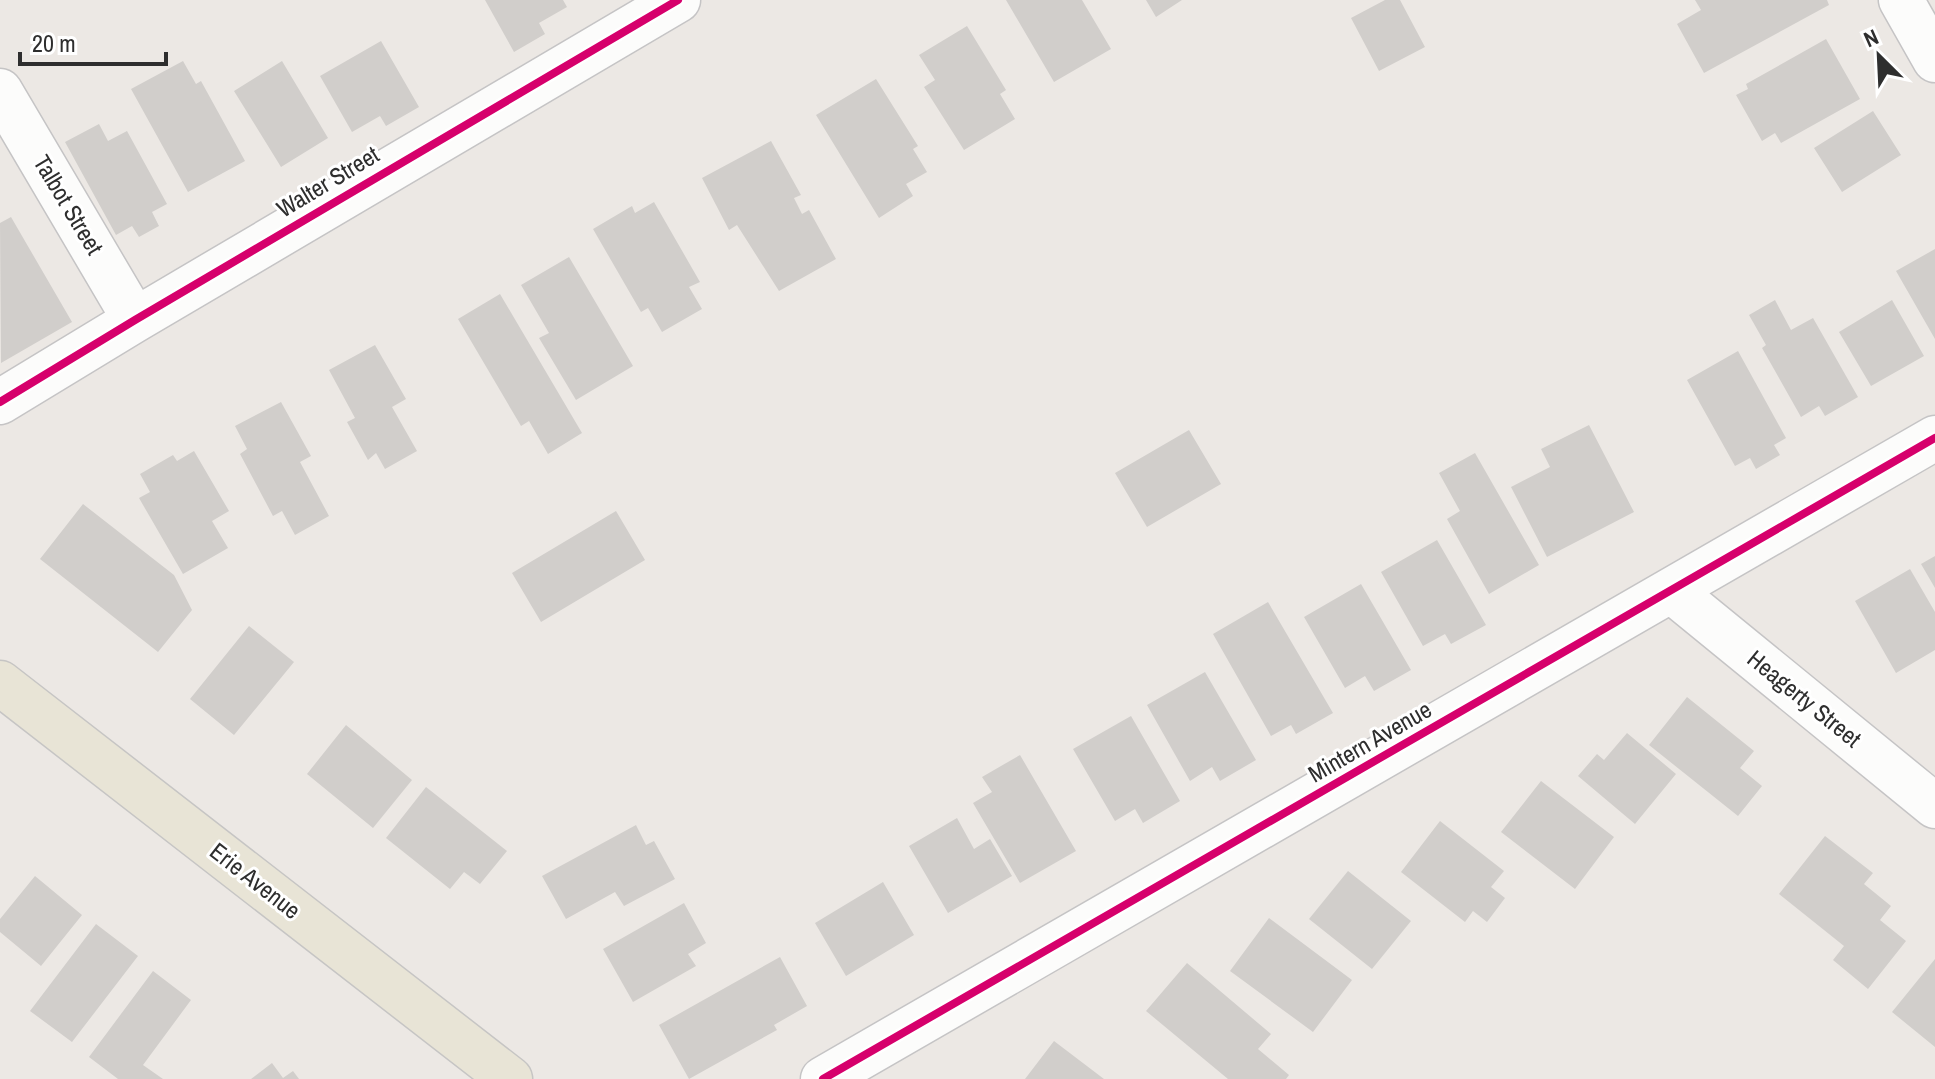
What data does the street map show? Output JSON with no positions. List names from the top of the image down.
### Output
{
  "streets": {
    "main road": ["Erie Avenue"],
    "street": [
      "Walter Street",
      "Talbot Street",
      "Heagerty Street",
      "Mintern Avenue"
    ]
  },
  "crossings": [
    ["Walter Street", "Talbot Street"],
    ["Heagerty Street", "Mintern Avenue"]
  ],
  "scale_bar": "20 m",
  "north": "top left"
}
